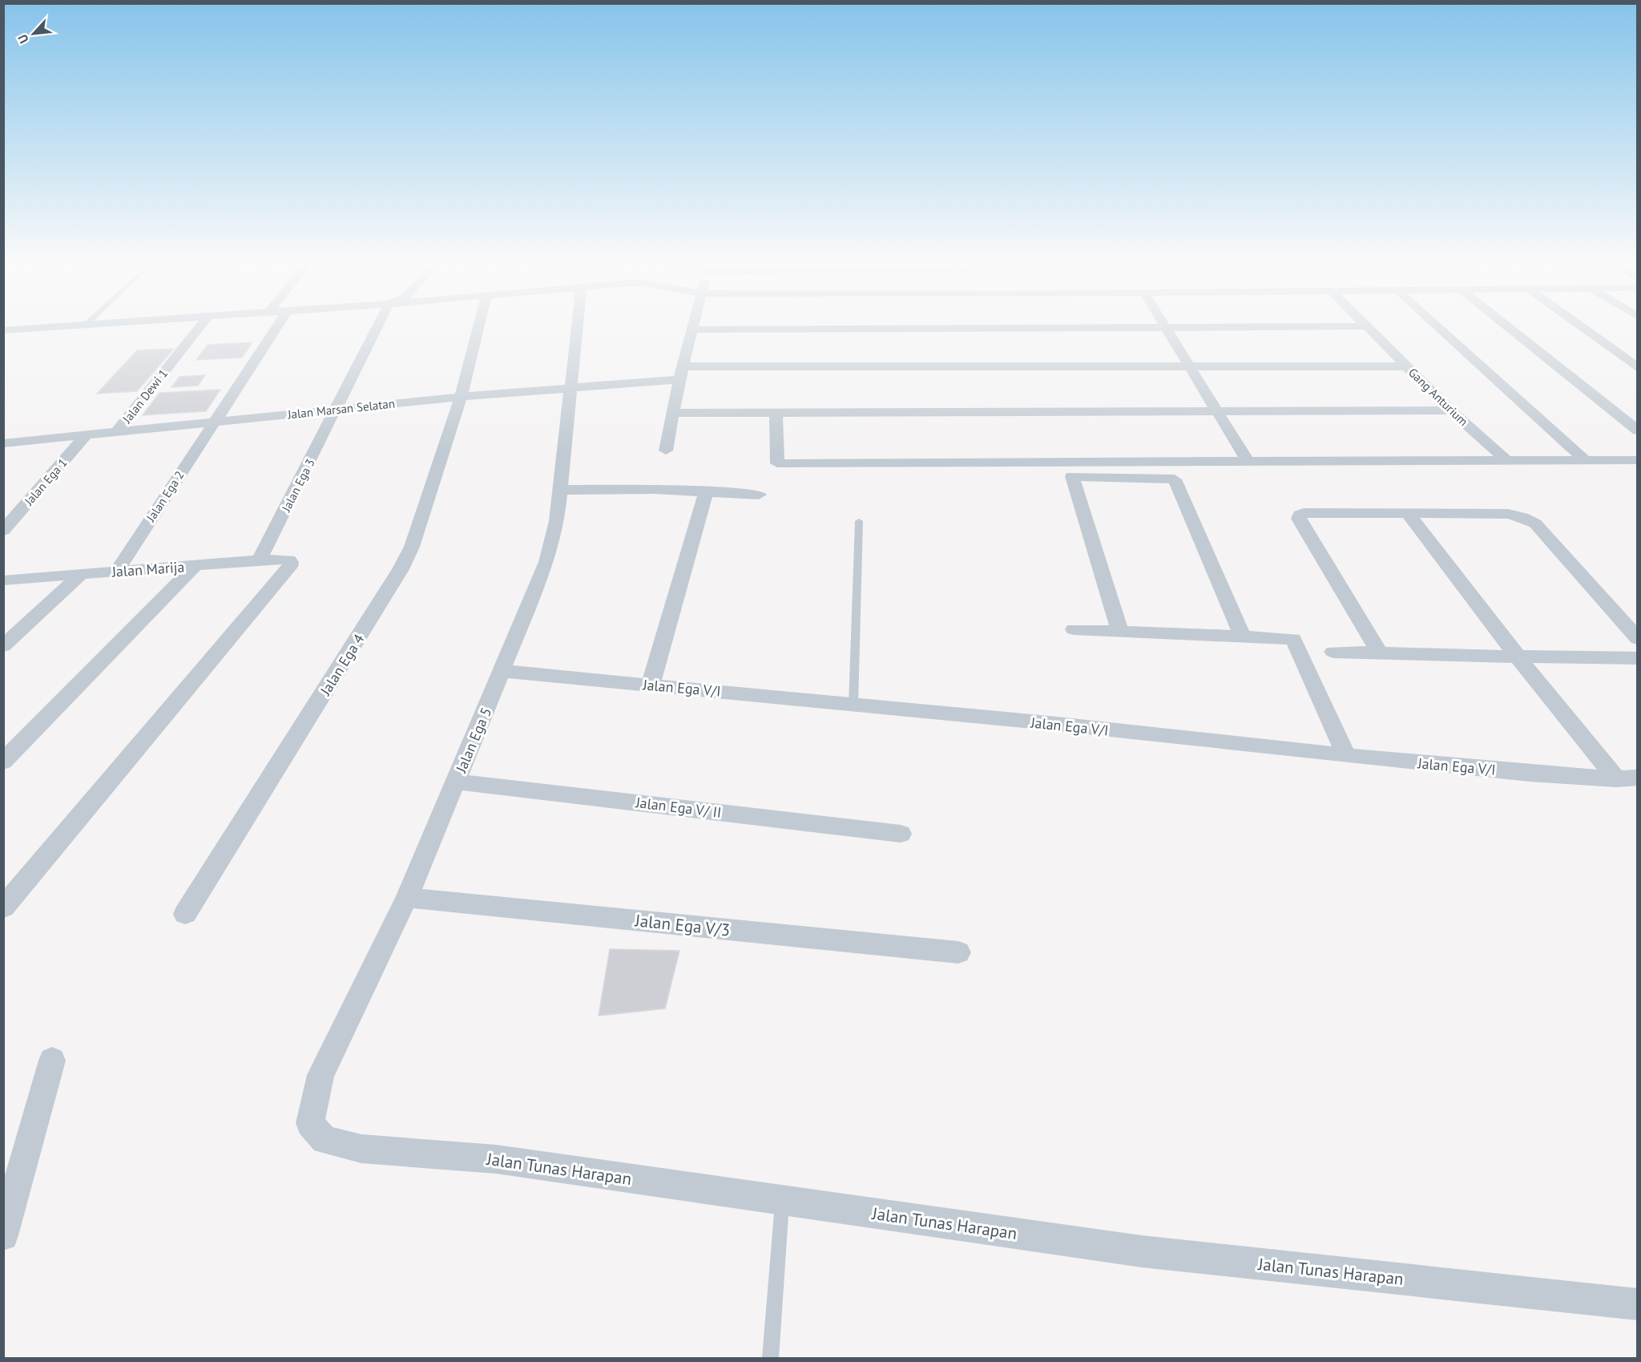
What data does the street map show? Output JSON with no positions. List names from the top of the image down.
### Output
{
  "streets": {
    "street": [
      "Jalan Dewi 1",
      "Gang Anturium",
      "Jalan Marsan Selatan",
      "Jalan Ega 1",
      "Jalan Ega 3",
      "Jalan Ega 2",
      "Jalan Marija",
      "Jalan Ega 4",
      "Jalan Ega V/I",
      "Jalan Ega 5",
      "Jalan Ega V/ II",
      "Jalan Ega V/3",
      "Jalan Tunas Harapan"
    ]
  },
  "crossings": [
    ["Jalan Dewi 1", "Jalan Marsan Selatan"],
    ["Gang Anturium", "Jalan Marsan Selatan"],
    ["Jalan Marsan Selatan", "Jalan Ega 1"],
    ["Jalan Marsan Selatan", "Jalan Ega 3"],
    ["Jalan Marsan Selatan", "Jalan Ega 2"],
    ["Jalan Marsan Selatan", "Jalan Ega 4"],
    ["Jalan Marsan Selatan", "Jalan Ega 5"],
    ["Jalan Ega 3", "Jalan Marija"],
    ["Jalan Ega 2", "Jalan Marija"],
    ["Jalan Ega V/I", "Jalan Ega 5"],
    ["Jalan Ega 5", "Jalan Ega V/ II"],
    ["Jalan Ega 5", "Jalan Ega V/3"],
    ["Jalan Ega 5", "Jalan Tunas Harapan"]
  ],
  "north": "bottom left"
}
